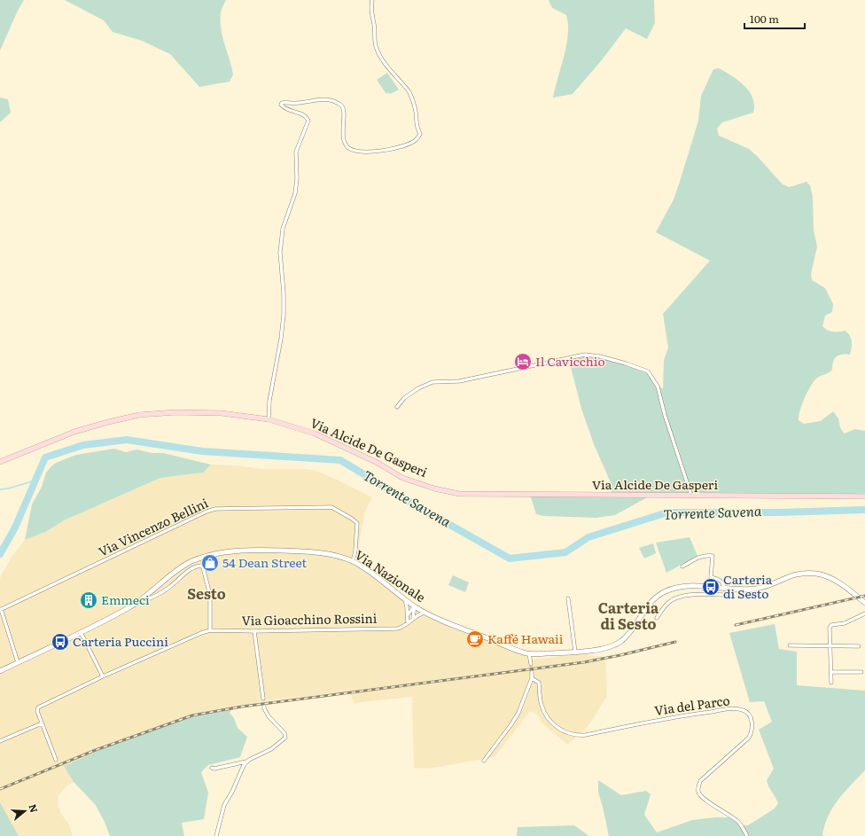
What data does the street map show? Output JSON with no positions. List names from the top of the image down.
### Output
{
  "streets": {
    "main road": ["Via Alcide De Gasperi", "Via Nazionale"],
    "street": ["Via Vincenzo Bellini", "Via Gioacchino Rossini", "Via del Parco"]
  },
  "crossings": [
    ["Via Vincenzo Bellini", "Via Nazionale"],
    ["Via Nazionale", "Via Gioacchino Rossini"]
  ],
  "districts": ["Sesto", "Carteria di Sesto"],
  "water": ["Torrente Savena"],
  "places": {
    "hotel": ["Il Cavicchio"],
    "shop": ["54 Dean Street"],
    "bus stop": ["Carteria di Sesto", "Carteria Puccini"],
    "building": ["Emmeci"],
    "cafe": ["Kaffé Hawaii"]
  },
  "scale_bar": "100 m",
  "north": "right"
}
